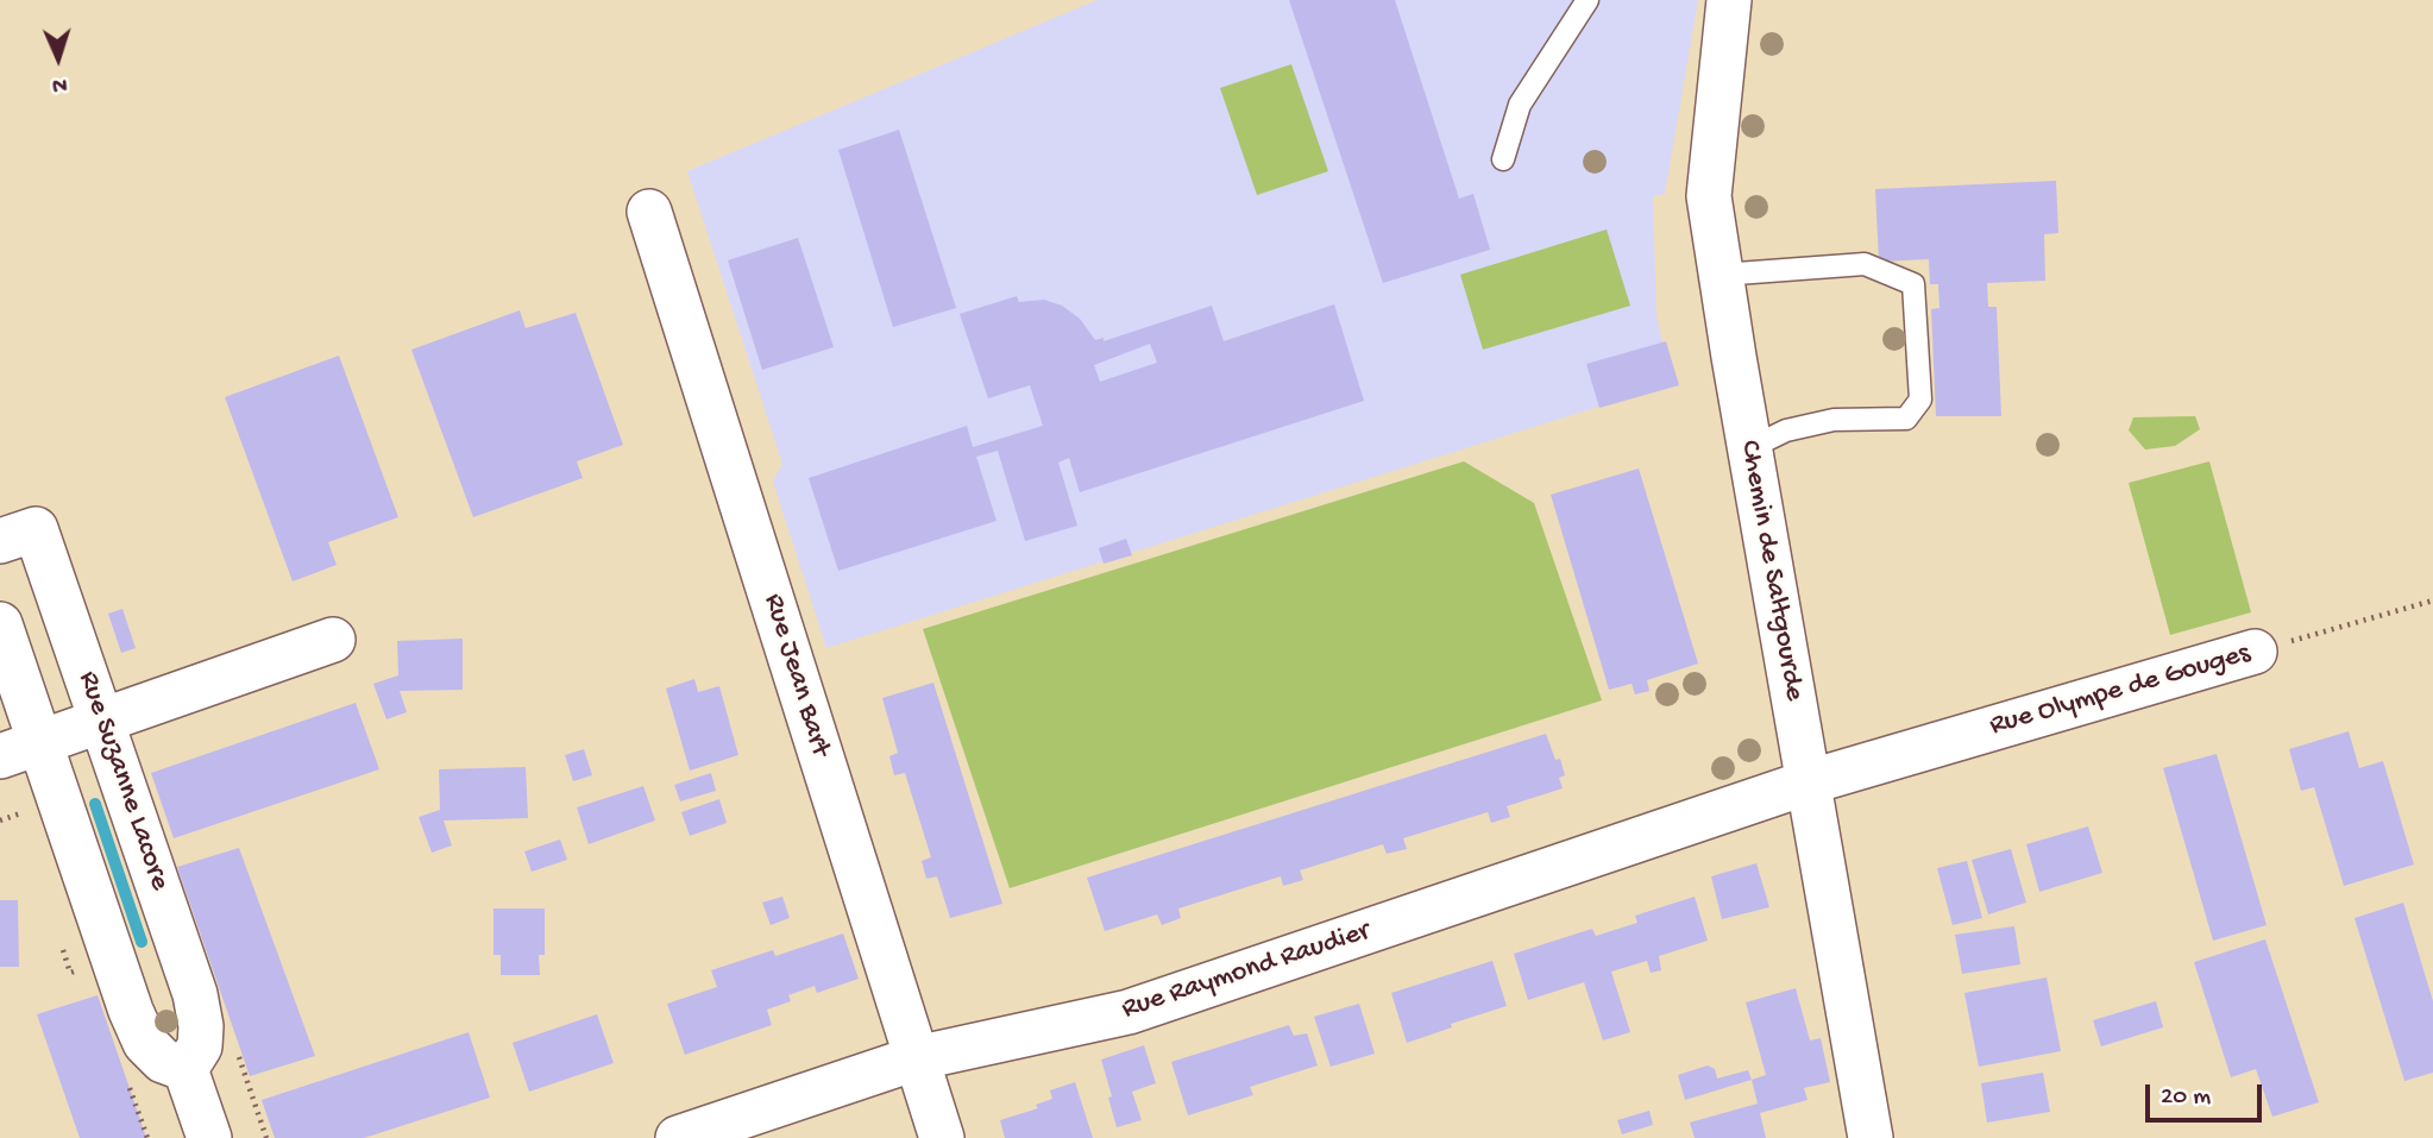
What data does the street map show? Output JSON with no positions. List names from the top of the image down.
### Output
{
  "streets": {
    "street": [
      "Chemin de Saltgourde",
      "Rue Jean Bart",
      "Rue Olympe de Gouges",
      "Rue Suzanne Lacore",
      "Rue Raymond Raudier"
    ]
  },
  "crossings": [
    ["Chemin de Saltgourde", "Rue Olympe de Gouges"],
    ["Chemin de Saltgourde", "Rue Raymond Raudier"],
    ["Rue Jean Bart", "Rue Raymond Raudier"],
    ["Rue Olympe de Gouges", "Rue Raymond Raudier"]
  ],
  "scale_bar": "20 m",
  "north": "bottom"
}
